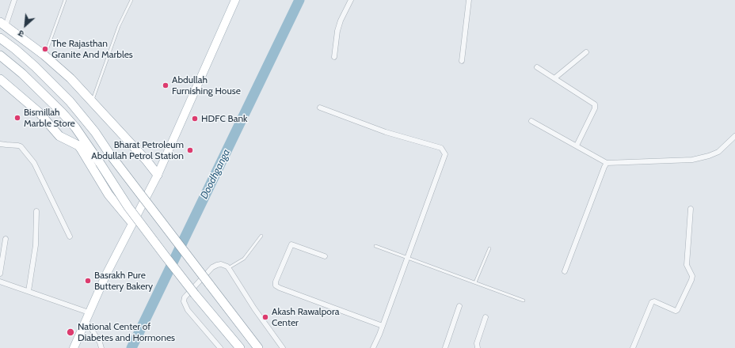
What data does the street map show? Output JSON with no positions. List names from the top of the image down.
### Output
{
  "water": ["Doodhganga"],
  "places": [
    "The Rajasthan Granite And Marbles",
    "Abdullah Furnishing House",
    "Bismillah Marble Store",
    "HDFC Bank",
    "Bharat Petroleum Abdullah Petrol Station",
    "Basrakh Pure Buttery Bakery",
    "Akash Rawalpora Center",
    "National Center of Diabetes and Hormones"
  ],
  "north": "bottom left"
}
